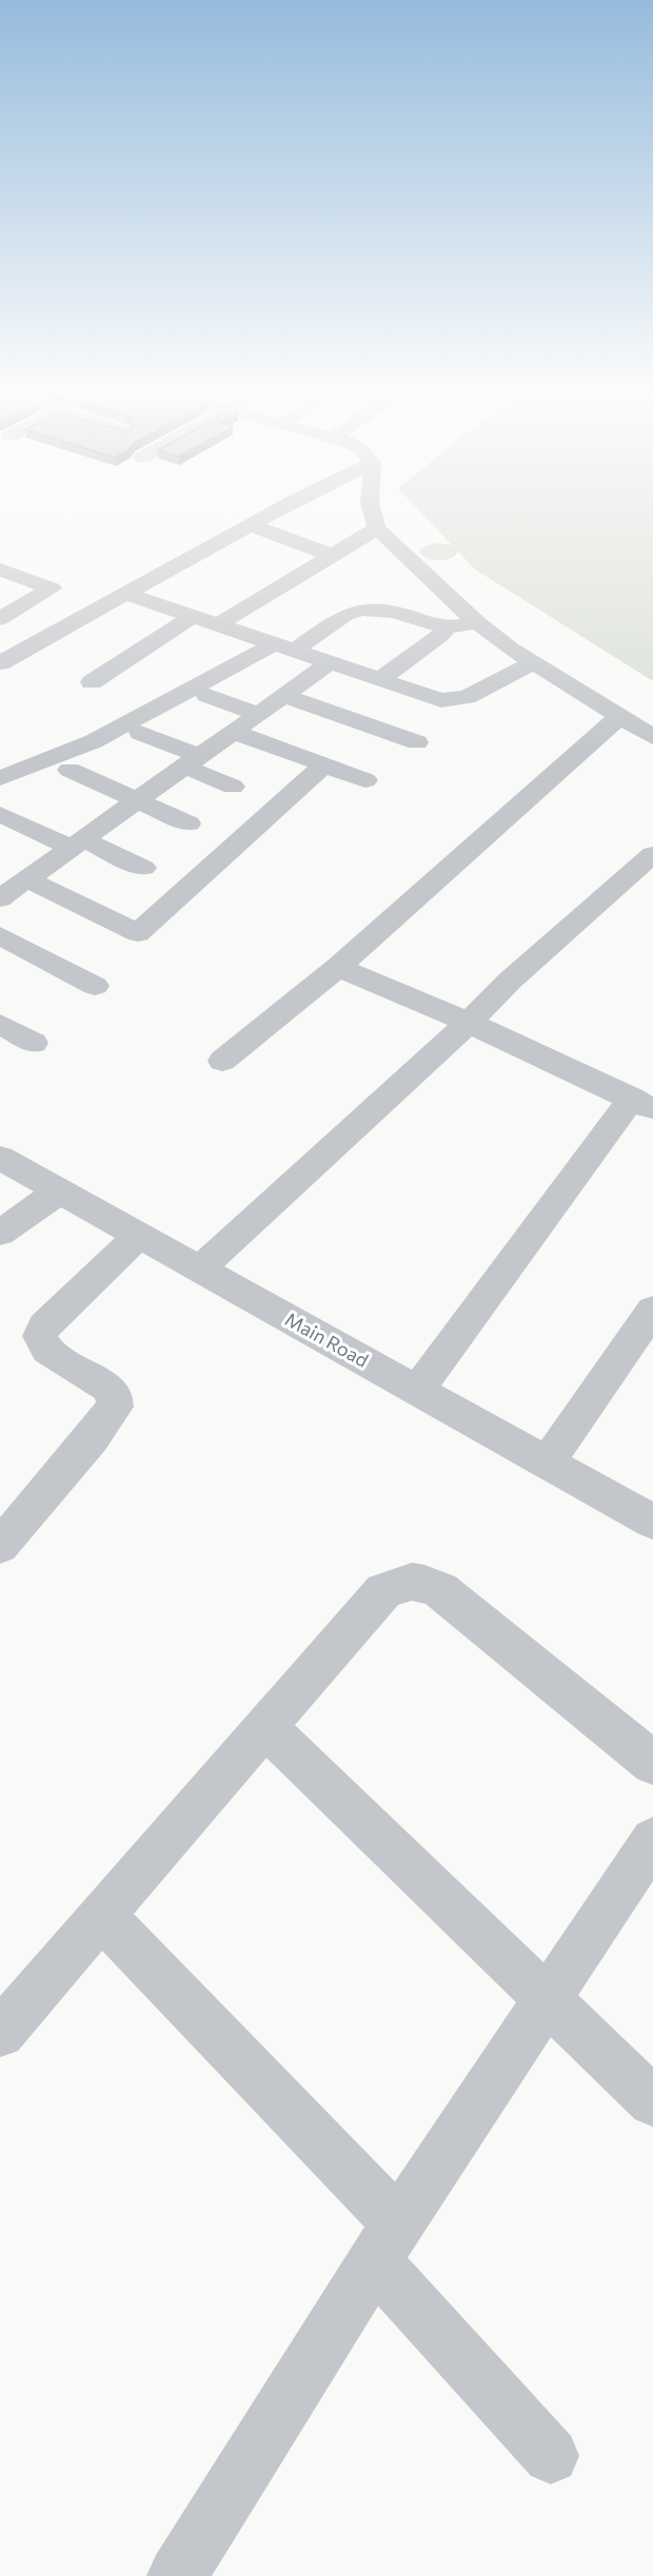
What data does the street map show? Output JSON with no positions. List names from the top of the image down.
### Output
{
  "streets": {
    "street": ["Main Road"]
  }
}
